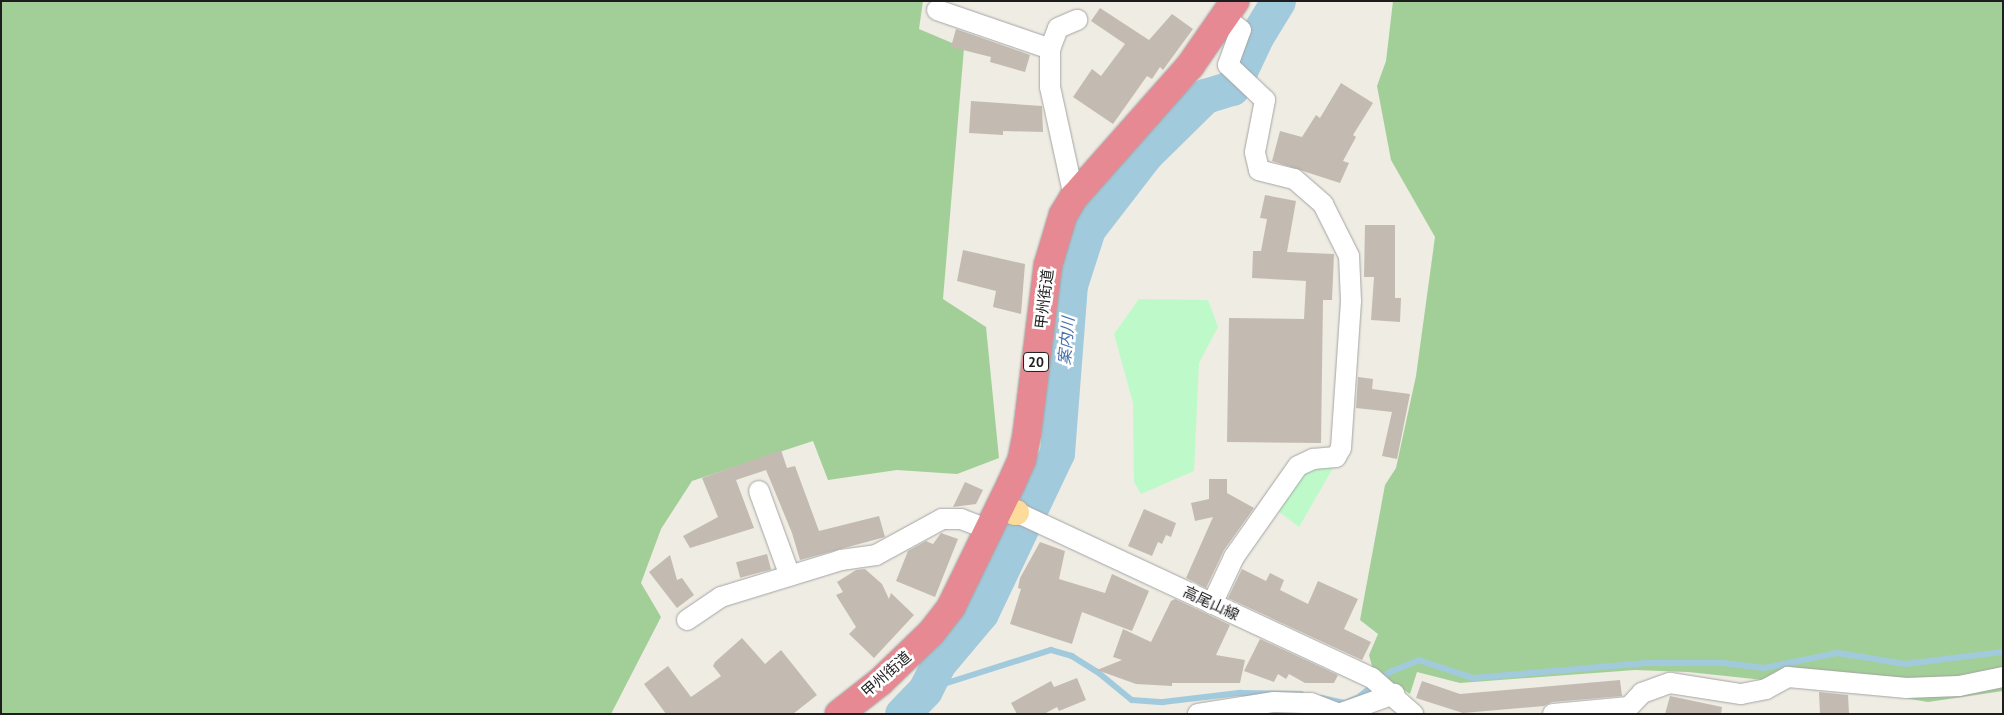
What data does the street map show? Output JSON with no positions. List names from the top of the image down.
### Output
{
  "streets": {
    "highway": ["甲州街道", "20"],
    "street": ["高尾山線"]
  },
  "crossings": [
    ["甲州街道", "高尾山線"]
  ],
  "water": ["案内川"]
}
